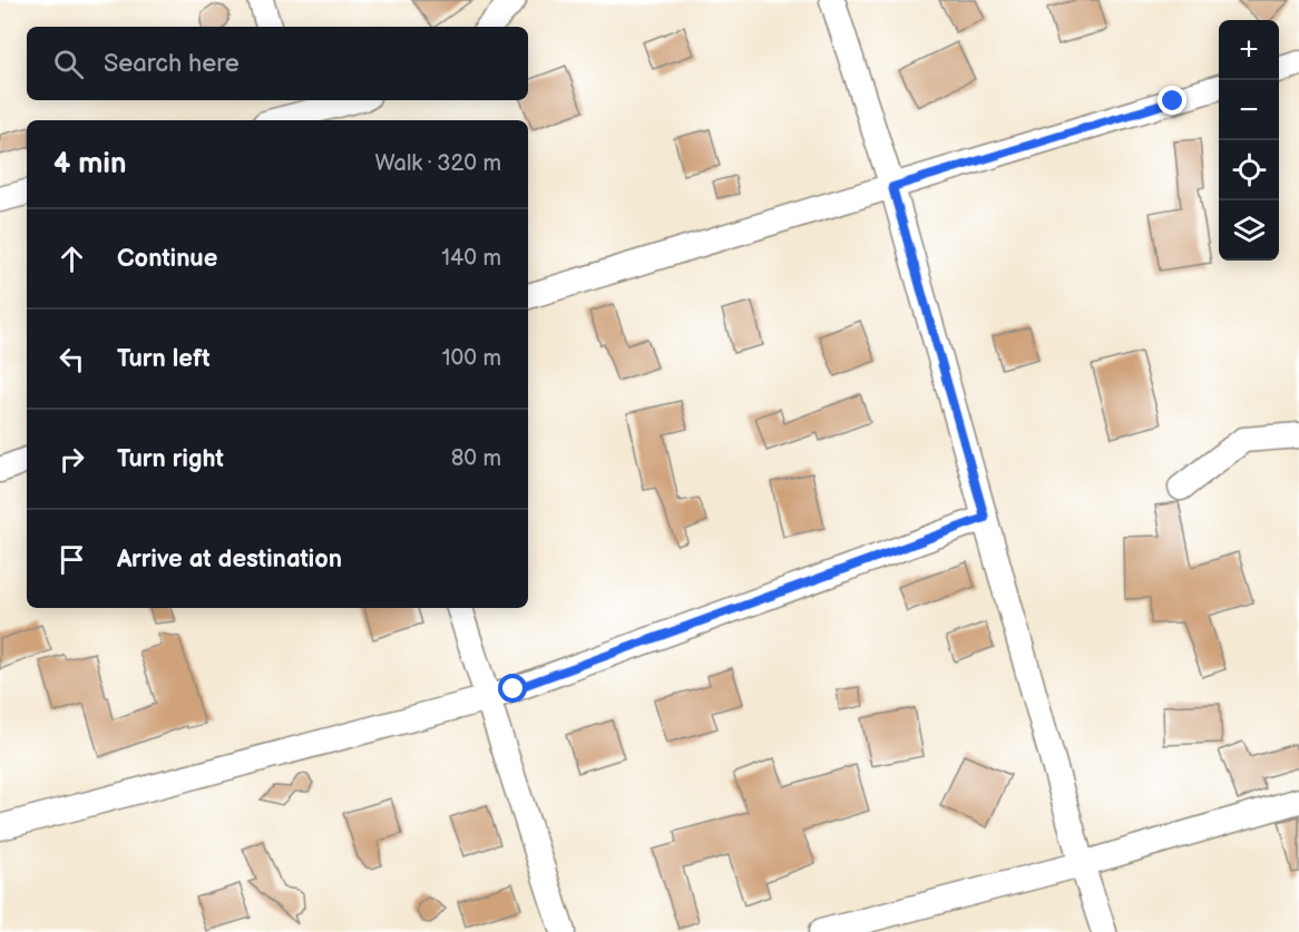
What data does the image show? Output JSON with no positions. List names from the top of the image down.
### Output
{
  "page": {
    "map_buttons": ["+", "−"],
    "search": "Search here",
    "heading": ["4 min", "Walk · 320 m"],
    "list": [
      ["Continue", "140 m"],
      ["Turn left", "100 m"],
      ["Turn right", "80 m"],
      "Arrive at destination"
    ]
  }
}
